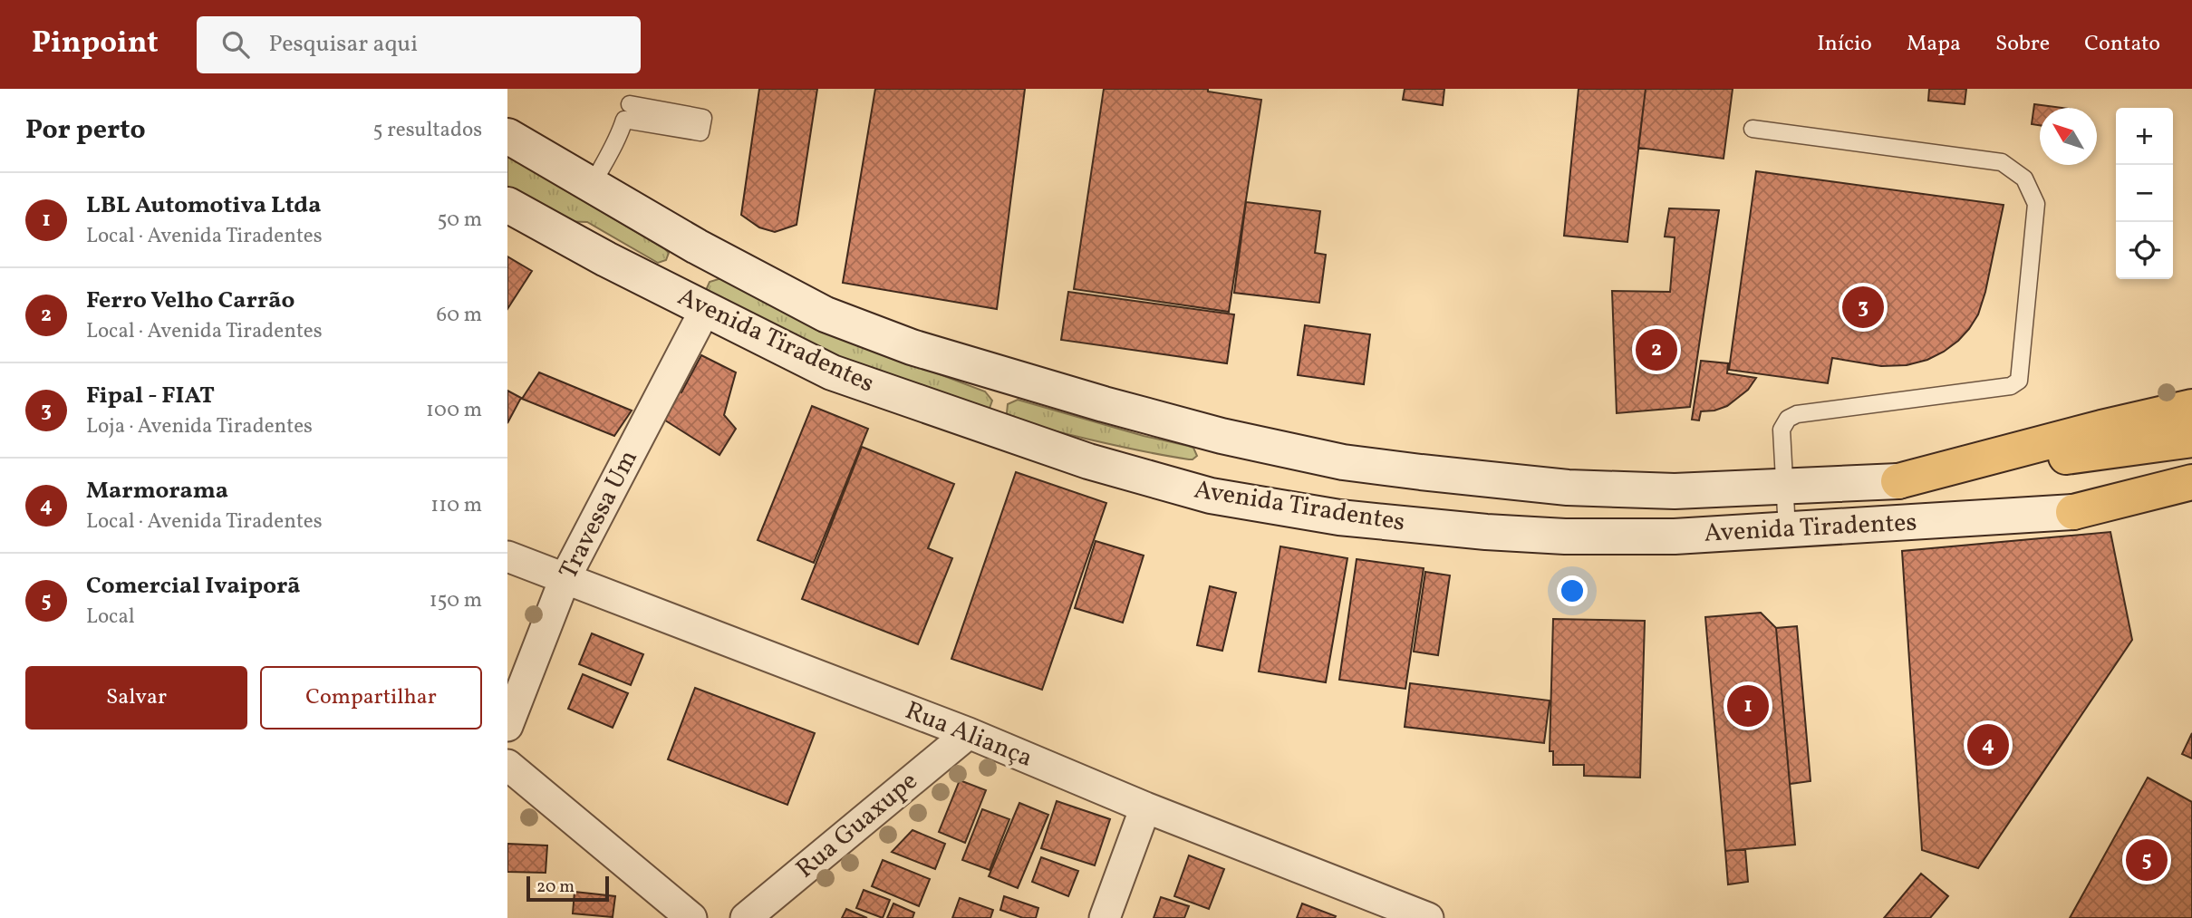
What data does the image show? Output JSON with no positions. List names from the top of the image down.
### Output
{
  "streets": {
    "main road": ["Avenida Tiradentes"],
    "street": ["Travessa Um", "Rua Aliança", "Rua Guaxupe"]
  },
  "crossings": [
    ["Avenida Tiradentes", "Travessa Um"],
    ["Travessa Um", "Rua Aliança"],
    ["Rua Aliança", "Rua Guaxupe"]
  ],
  "scale_bar": "20 m",
  "north": "top left",
  "page": {
    "header": "Pinpoint",
    "search": "Pesquisar aqui",
    "nav": [
      "Início",
      "Mapa",
      "Sobre",
      "Contato"
    ],
    "heading": ["Por perto", "5 resultados"],
    "map_buttons": ["+", "−"],
    "list": [
      {
        "mark": "1",
        "name": "LBL Automotiva Ltda",
        "note": "Local · Avenida Tiradentes",
        "value": "50 m"
      },
      {
        "mark": "2",
        "name": "Ferro Velho Carrão",
        "note": "Local · Avenida Tiradentes",
        "value": "60 m"
      },
      {
        "mark": "3",
        "name": "Fipal - FIAT",
        "note": "Loja · Avenida Tiradentes",
        "value": "100 m"
      },
      {
        "mark": "4",
        "name": "Marmorama",
        "note": "Local · Avenida Tiradentes",
        "value": "110 m"
      },
      {
        "mark": "5",
        "name": "Comercial Ivaiporã",
        "note": "Local",
        "value": "150 m"
      }
    ],
    "pins": [
      "3",
      "2",
      "1",
      "4",
      "5"
    ],
    "buttons": ["Salvar", "Compartilhar"],
    "scale": "20 m"
  }
}
